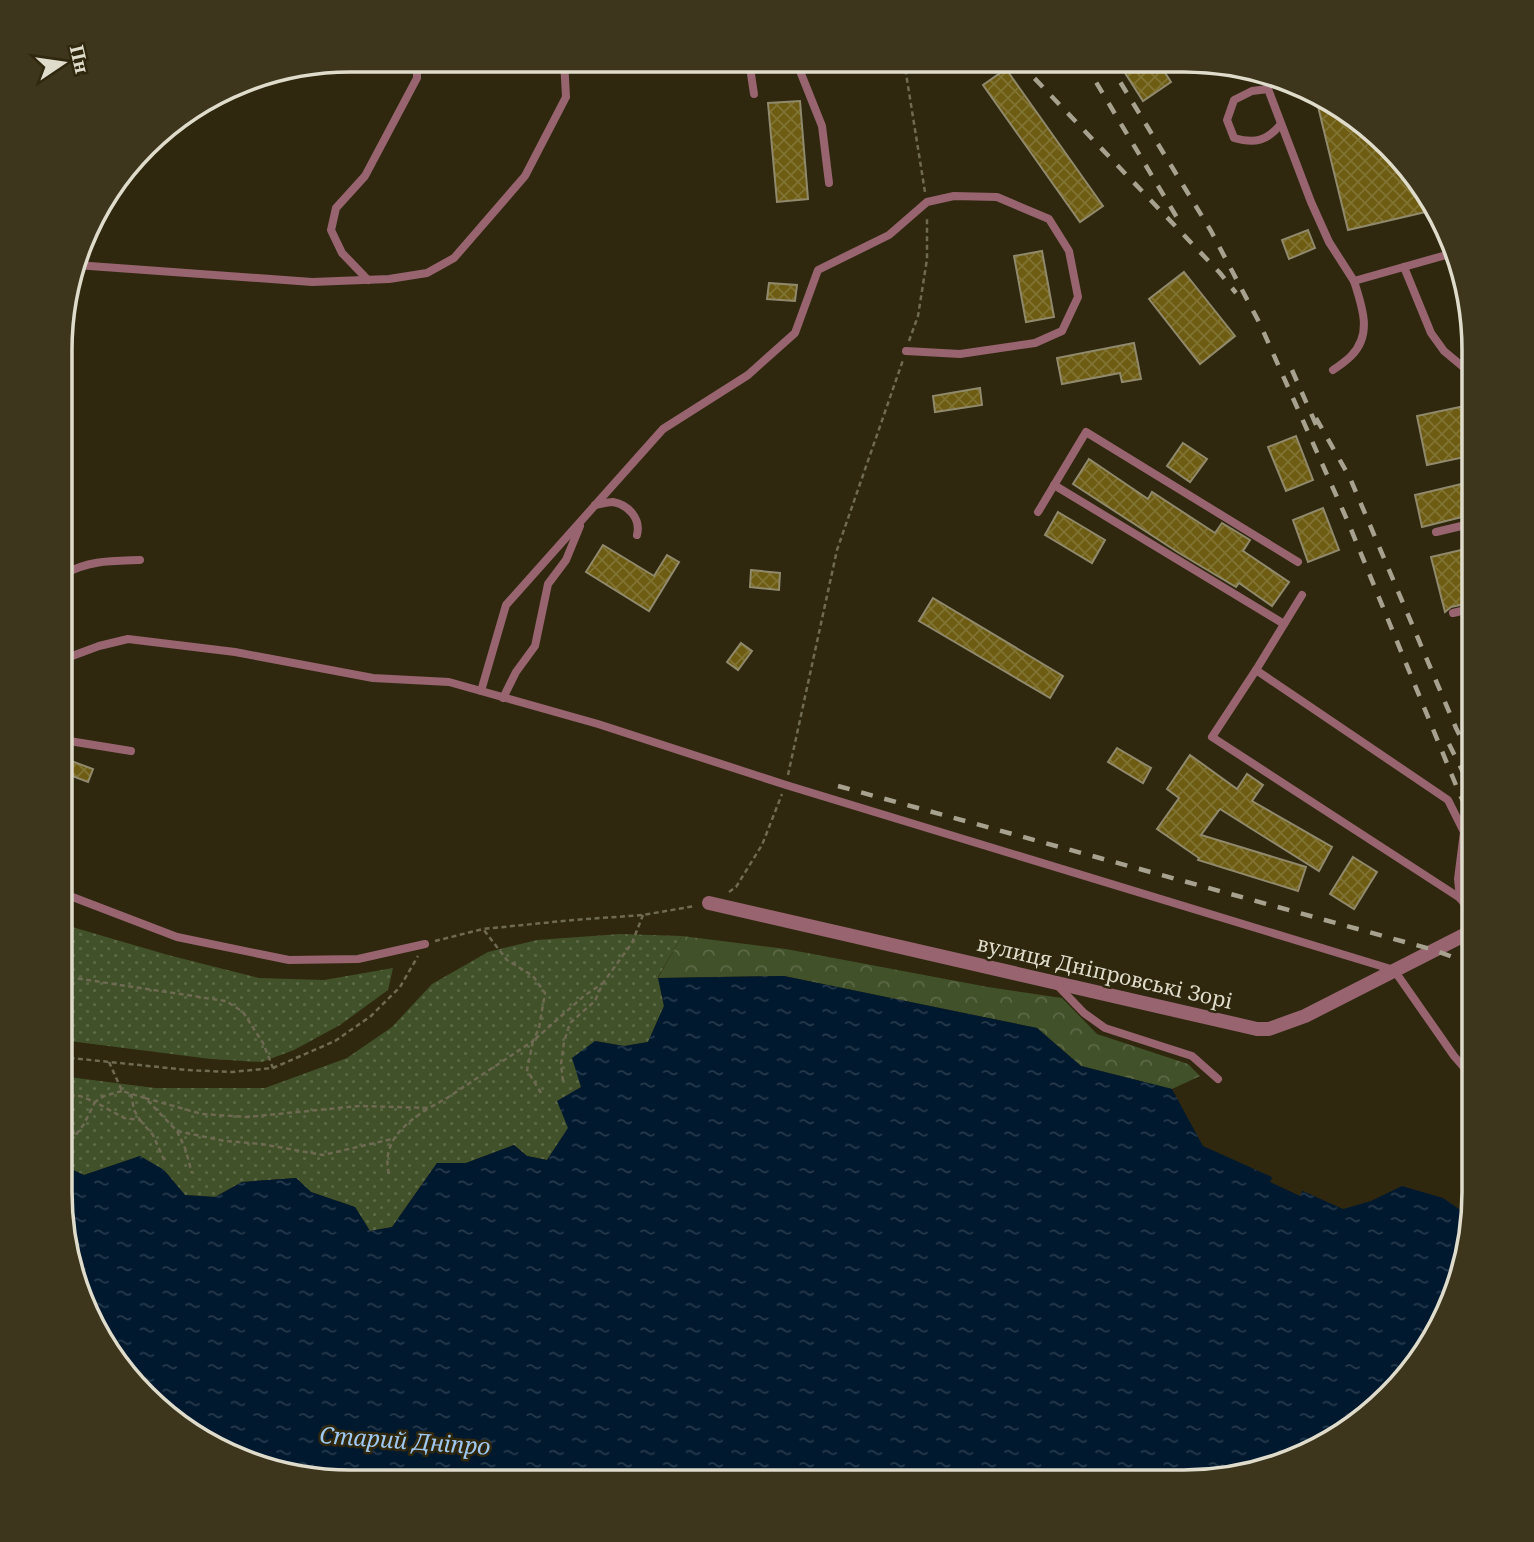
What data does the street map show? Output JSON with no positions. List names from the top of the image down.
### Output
{
  "streets": {
    "street": ["вулиця Дніпровські Зорі"]
  },
  "water": ["Старий Дніпро"],
  "north": "right"
}
